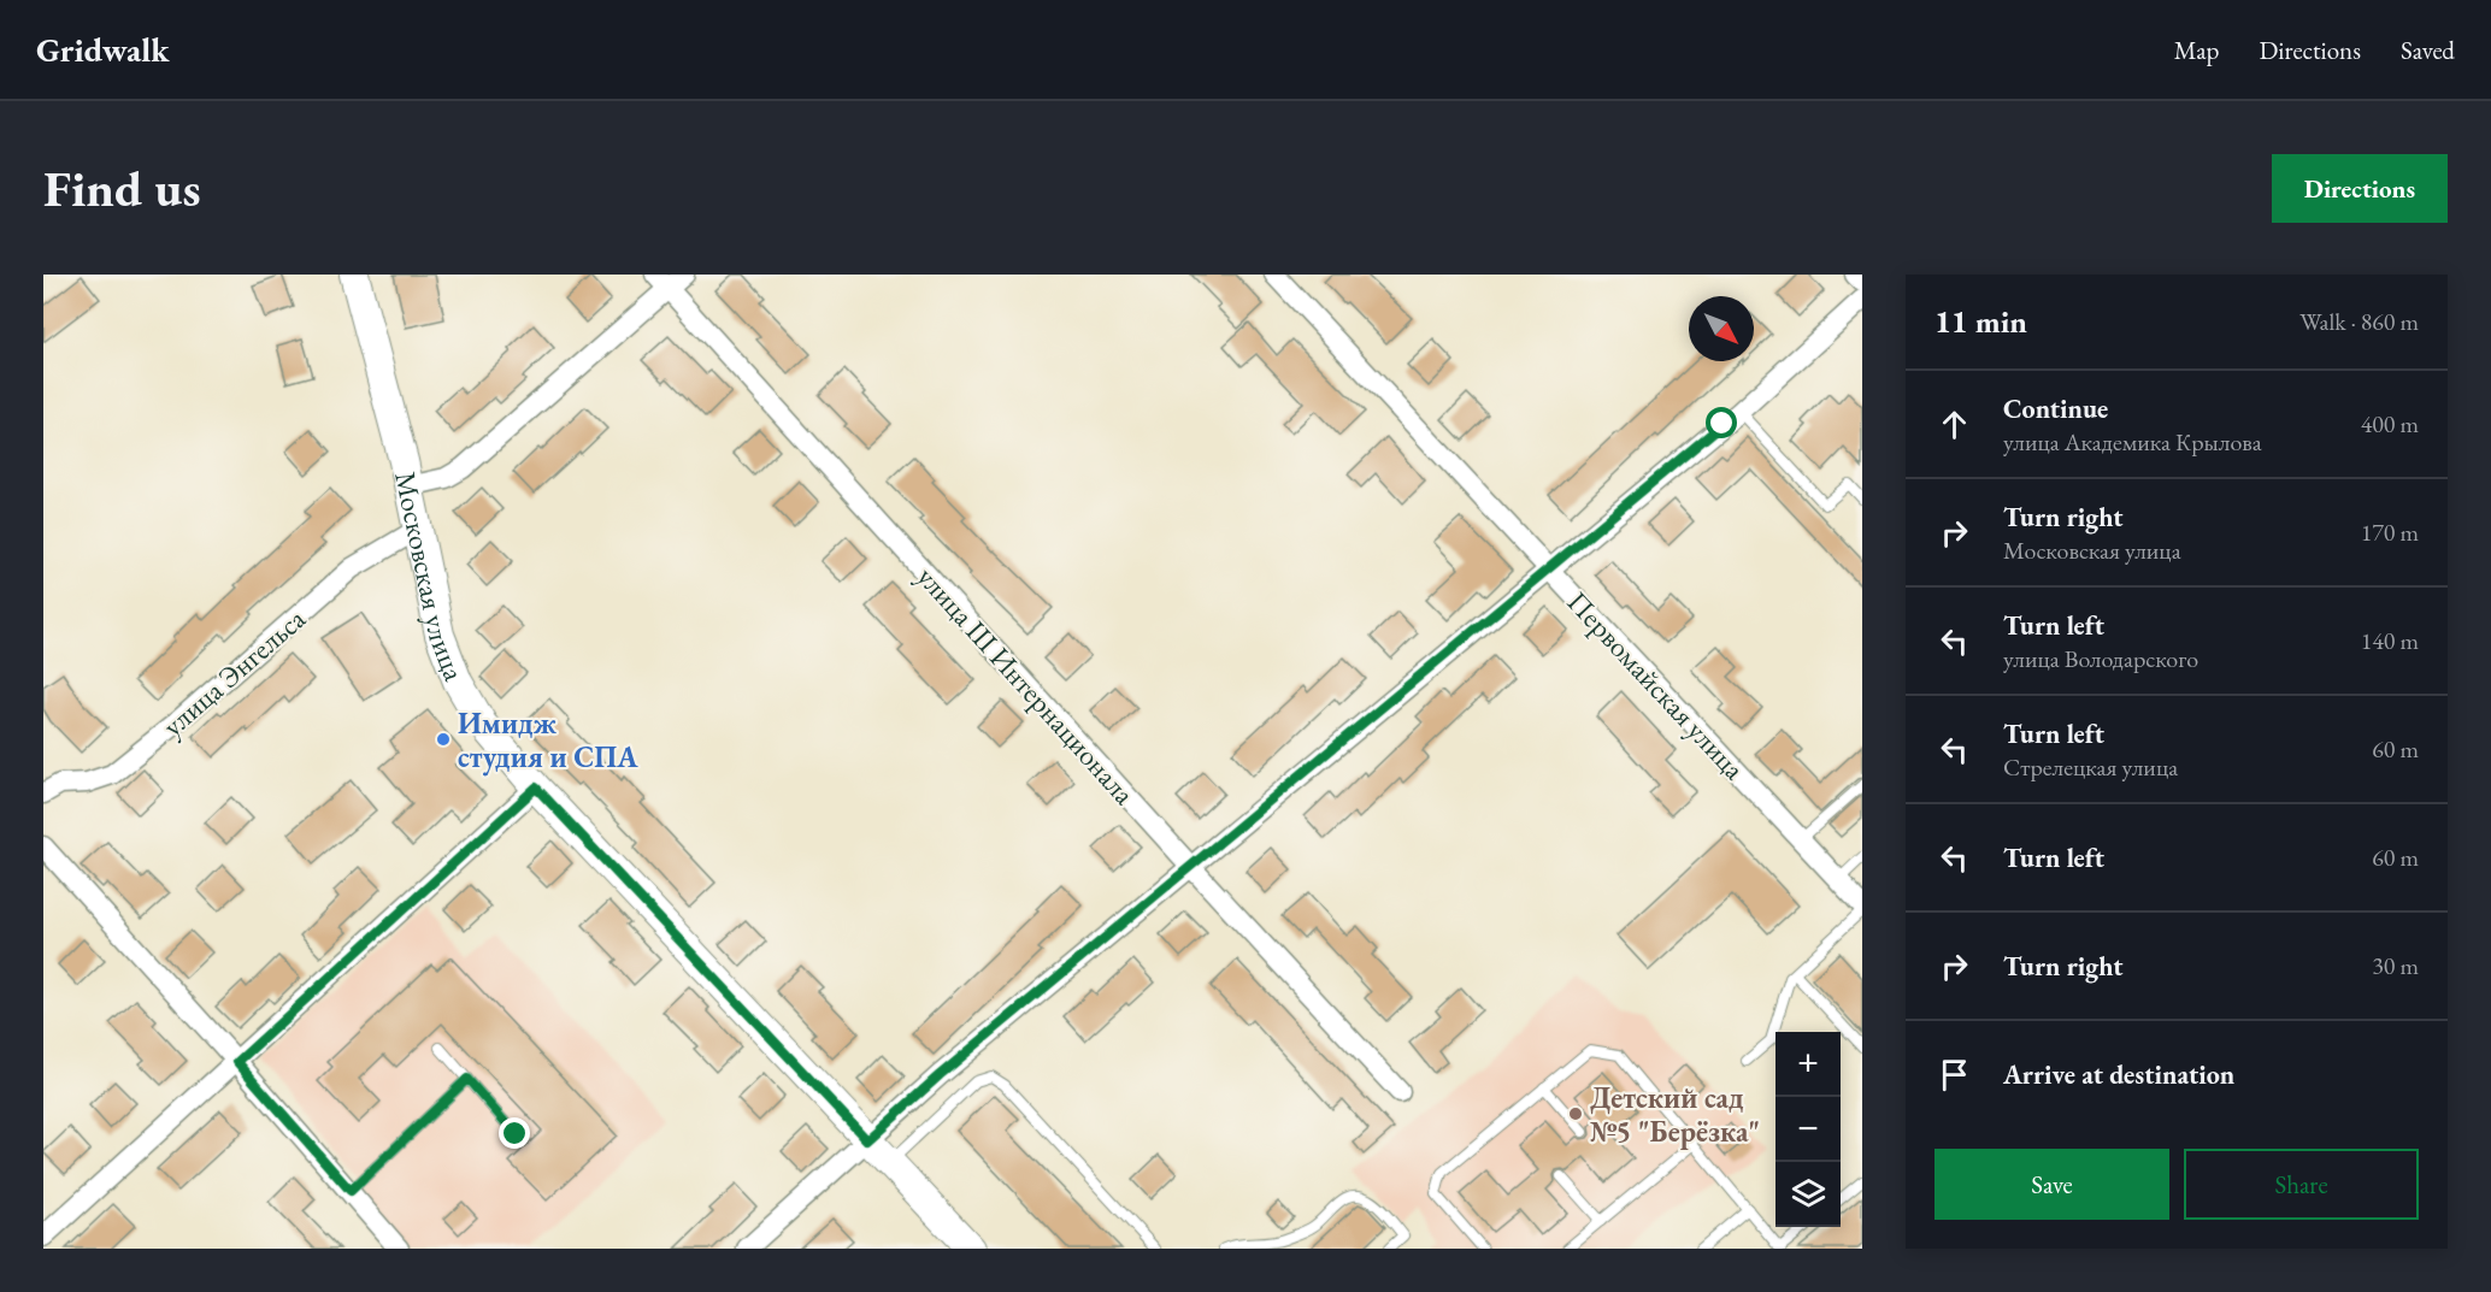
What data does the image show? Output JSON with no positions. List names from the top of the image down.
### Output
{
  "streets": {
    "street": [
      "Московская улица",
      "улица Энгельса",
      "улица III Интернационала",
      "Первомайская улица"
    ]
  },
  "crossings": [
    ["Московская улица", "улица Энгельса"]
  ],
  "places": ["Имидж студия и СПА", "Детский сад №5 \"Берёзка\""],
  "north": "bottom right",
  "page": {
    "header": "Gridwalk",
    "nav": ["Map", "Directions", "Saved"],
    "buttons": [
      "Directions",
      ["Save", "Share"]
    ],
    "title": "Find us",
    "heading": ["11 min", "Walk · 860 m"],
    "list": [
      ["Continue", "улица Академика Крылова", "400 m"],
      ["Turn right", "Московская улица", "170 m"],
      ["Turn left", "улица Володарского", "140 m"],
      ["Turn left", "Стрелецкая улица", "60 m"],
      ["Turn left", "60 m"],
      ["Turn right", "30 m"],
      "Arrive at destination"
    ],
    "map_buttons": ["+", "−"]
  }
}
